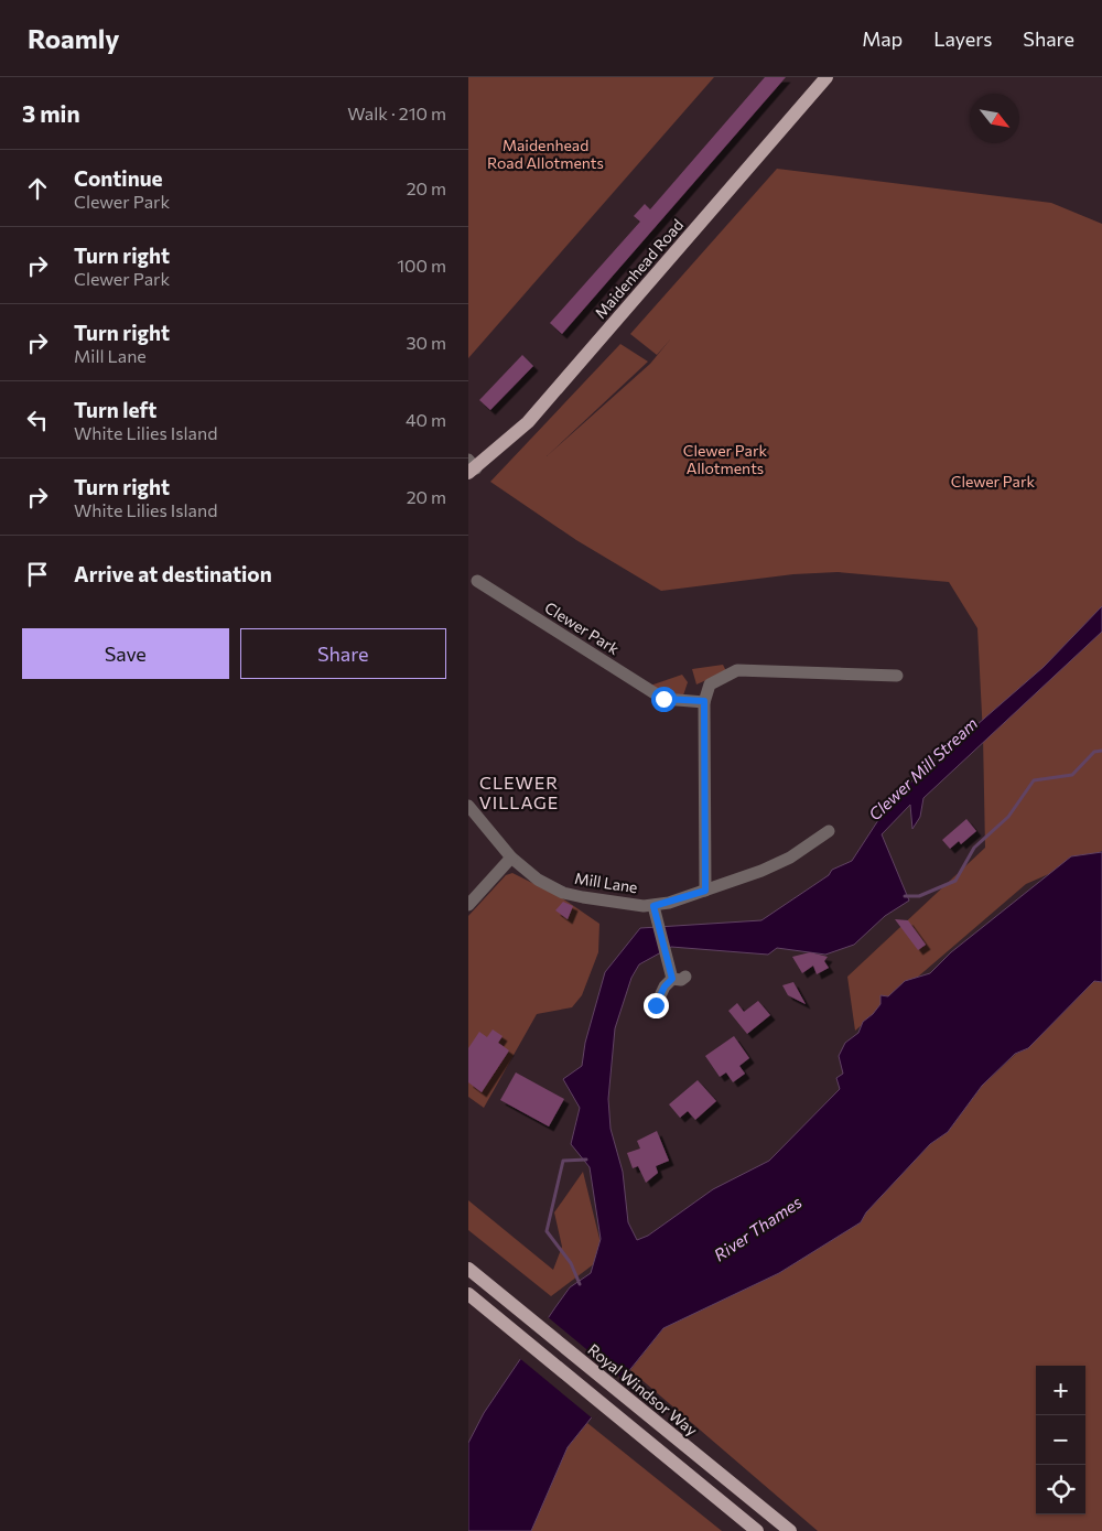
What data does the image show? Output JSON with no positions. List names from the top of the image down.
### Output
{
  "streets": {
    "main road": ["Maidenhead Road", "Royal Windsor Way"],
    "street": ["Clewer Park", "Mill Lane"]
  },
  "districts": ["CLEWER VILLAGE"],
  "water": ["Clewer Mill Stream", "River Thames"],
  "parks": ["Maidenhead Road Allotments", "Clewer Park Allotments", "Clewer Park"],
  "north": "bottom right",
  "page": {
    "header": "Roamly",
    "nav": ["Map", "Layers", "Share"],
    "heading": ["3 min", "Walk · 210 m"],
    "list": [
      ["Continue", "Clewer Park", "20 m"],
      ["Turn right", "Clewer Park", "100 m"],
      ["Turn right", "Mill Lane", "30 m"],
      ["Turn left", "White Lilies Island", "40 m"],
      ["Turn right", "White Lilies Island", "20 m"],
      "Arrive at destination"
    ],
    "buttons": ["Save", "Share"],
    "map_buttons": ["+", "−"]
  }
}
